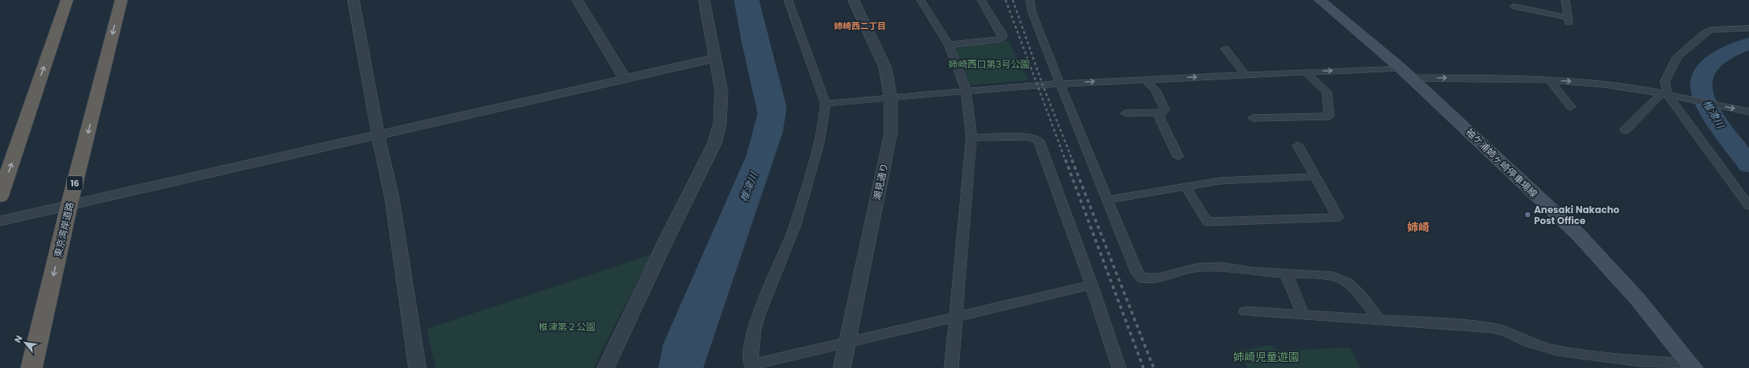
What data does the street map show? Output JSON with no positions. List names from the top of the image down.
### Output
{
  "streets": {
    "highway": ["16", "東京湾岸道路"],
    "main road": ["袖ケ浦姉ヶ崎停車場線"],
    "street": ["潮見通り"]
  },
  "districts": ["姉崎西二丁目", "姉崎"],
  "water": ["椎津川"],
  "parks": ["姉崎西口第3号公園", "椎津第２公園", "姉崎児童遊園"],
  "places": ["Anesaki Nakacho Post Office"],
  "north": "top left"
}
